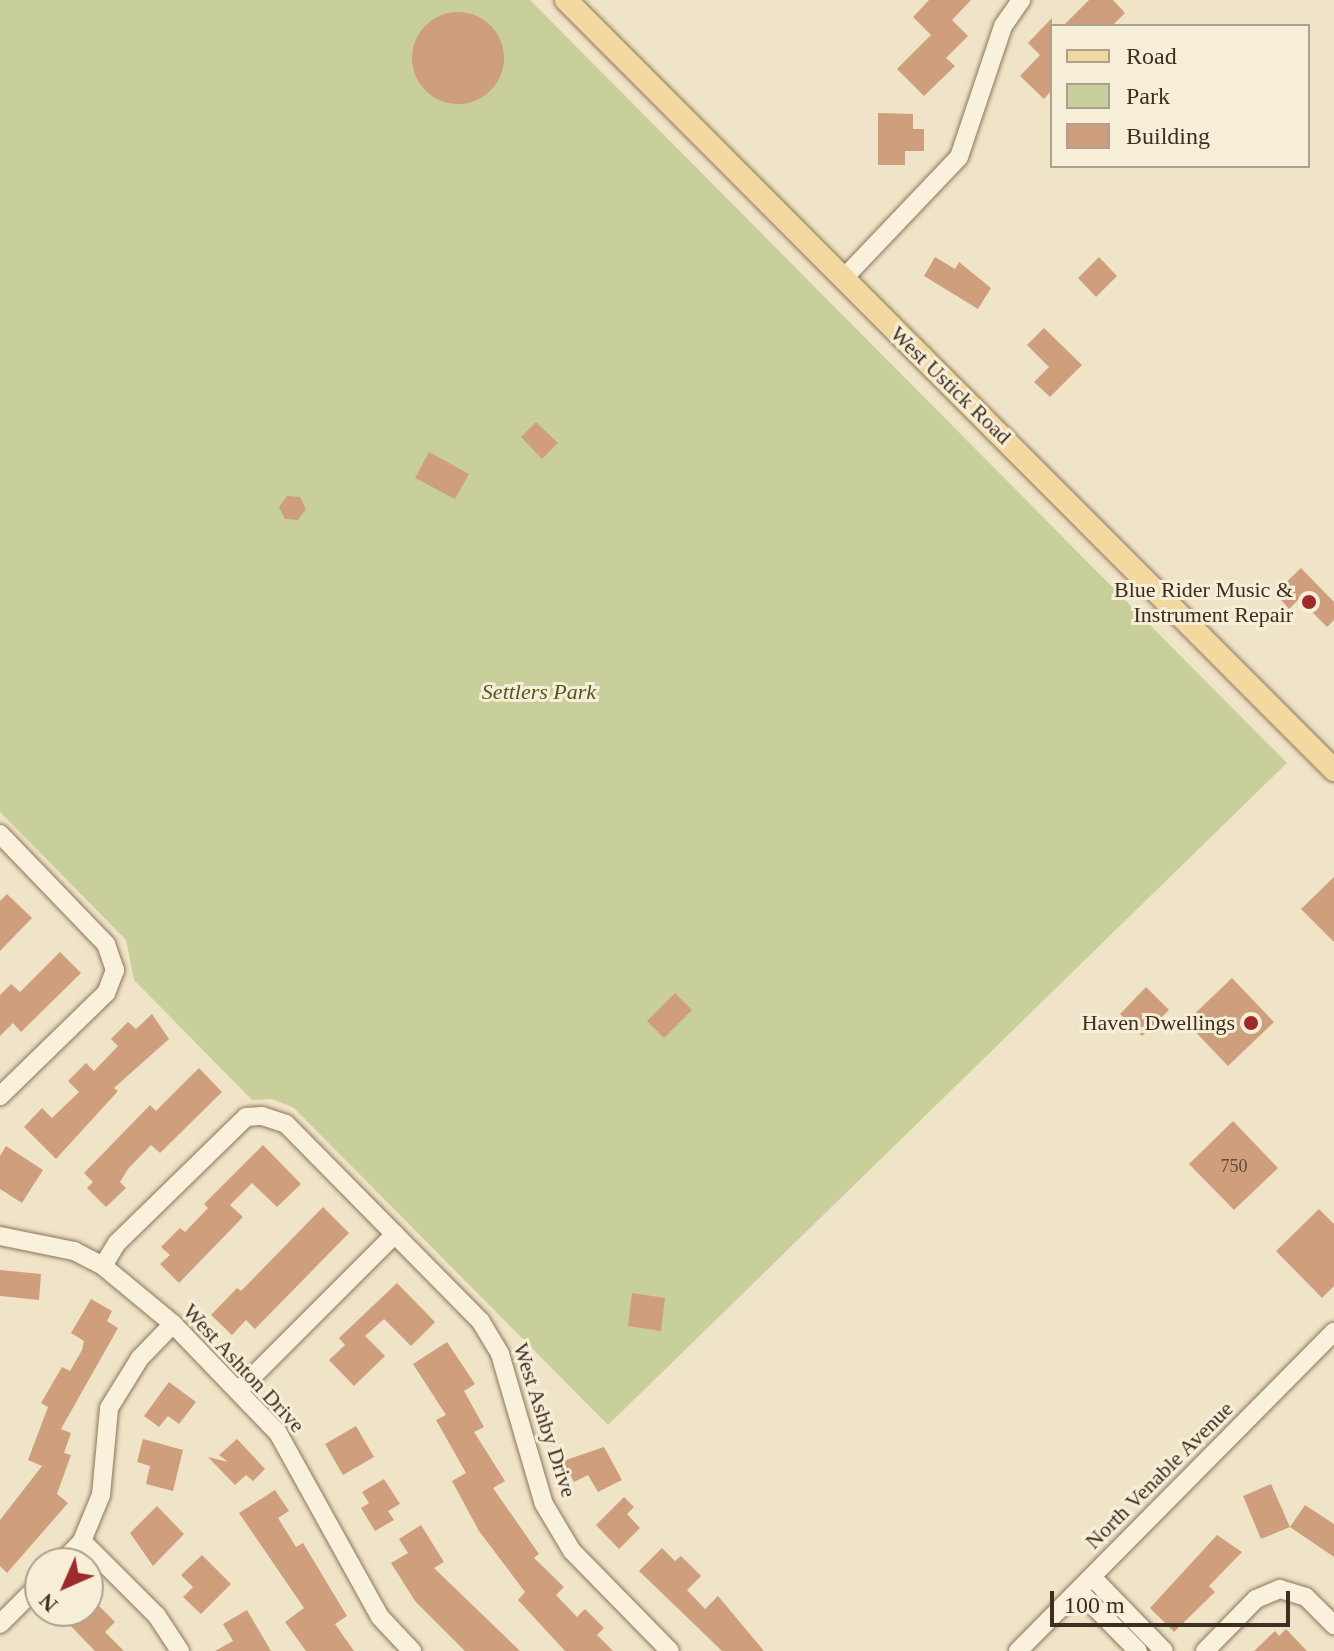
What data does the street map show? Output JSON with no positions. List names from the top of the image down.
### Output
{
  "streets": {
    "main road": ["West Ustick Road"],
    "street": ["West Ashton Drive", "West Ashby Drive", "North Venable Avenue"]
  },
  "crossings": [
    ["West Ashton Drive", "West Ashby Drive"]
  ],
  "parks": ["Settlers Park"],
  "places": ["Blue Rider Music & Instrument Repair", "Haven Dwellings"],
  "house_numbers": ["750"],
  "legend": ["Road", "Park", "Building"],
  "scale_bar": "100 m",
  "north": "bottom left"
}
